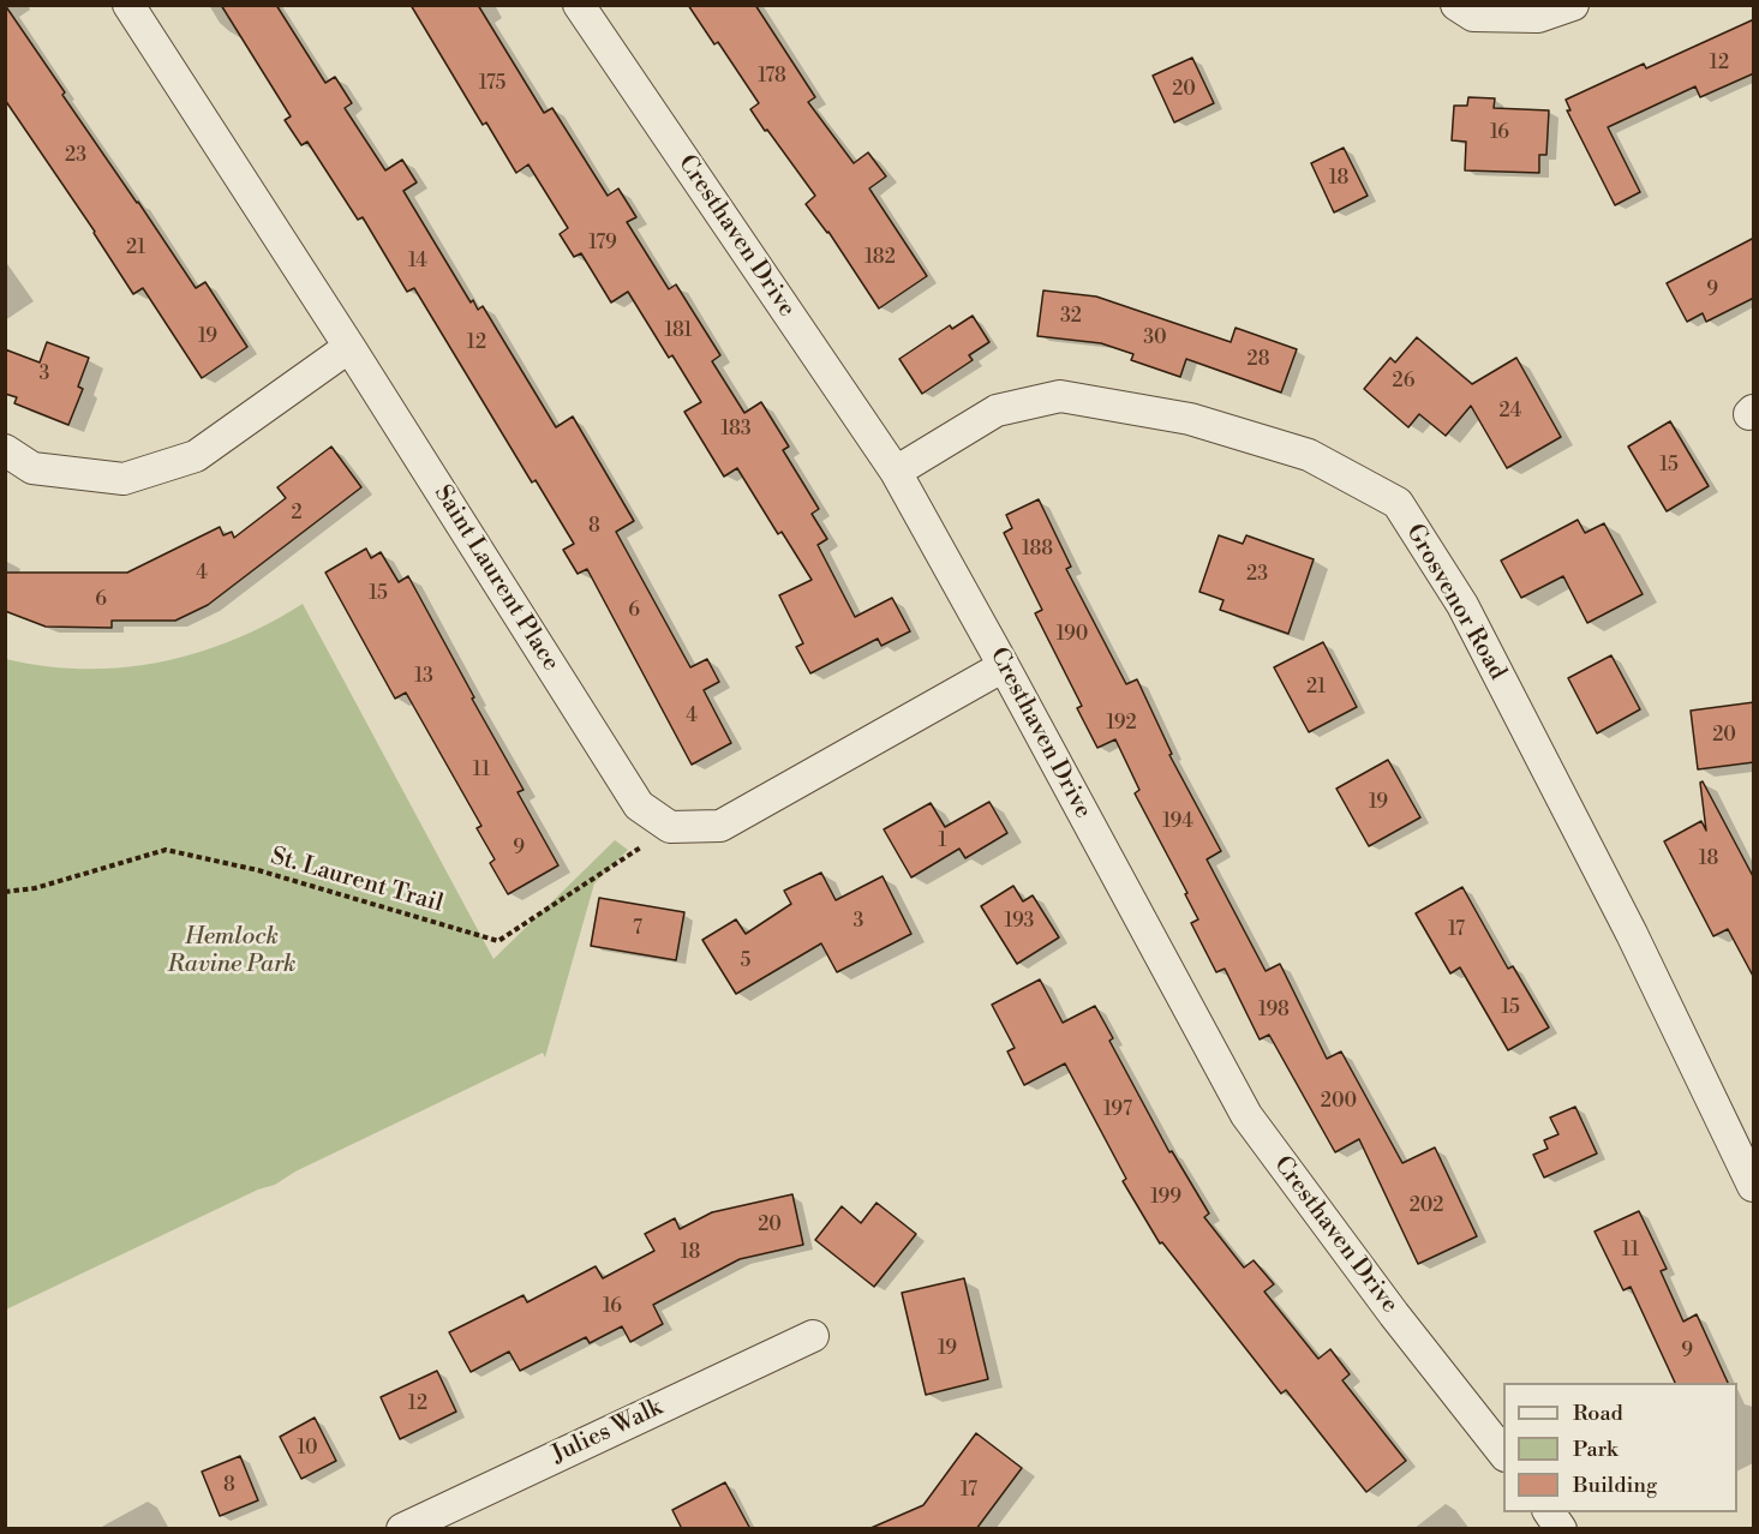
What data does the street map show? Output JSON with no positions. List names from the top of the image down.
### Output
{
  "streets": {
    "street": [
      "Cresthaven Drive",
      "Saint Laurent Place",
      "Grosvenor Road",
      "Julies Walk"
    ],
    "path": ["St. Laurent Trail"]
  },
  "crossings": [
    ["Cresthaven Drive", "Grosvenor Road"],
    ["Saint Laurent Place", "St. Laurent Trail"]
  ],
  "parks": ["Hemlock Ravine Park"],
  "house_numbers": [
    "12",
    "178",
    "175",
    "20",
    "16",
    "23",
    "18",
    "179",
    "21",
    "182",
    "14",
    "9",
    "32",
    "181",
    "19",
    "30",
    "12",
    "28",
    "3",
    "26",
    "24",
    "183",
    "15",
    "2",
    "8",
    "188",
    "4",
    "23",
    "15",
    "6",
    "6",
    "190",
    "13",
    "21",
    "4",
    "192",
    "20",
    "11",
    "19",
    "194",
    "1",
    "9",
    "18",
    "3",
    "193",
    "7",
    "17",
    "5",
    "15",
    "198",
    "200",
    "197",
    "199",
    "202",
    "20",
    "11",
    "18",
    "16",
    "19",
    "9",
    "12",
    "10",
    "8",
    "17"
  ],
  "legend": ["Road", "Park", "Building"]
}
